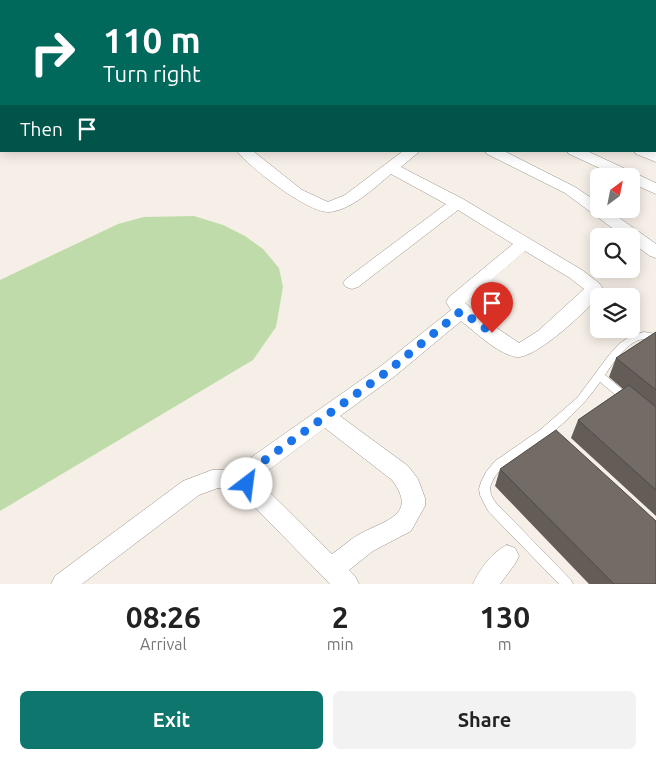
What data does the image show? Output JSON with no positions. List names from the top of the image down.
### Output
{
  "north": "top right",
  "page": {
    "turn": ["110 m", "Turn right"],
    "then": "Then",
    "eta": [
      "08:26",
      "Arrival",
      "2",
      "min",
      "130",
      "m"
    ],
    "buttons": ["Exit", "Share"]
  }
}
